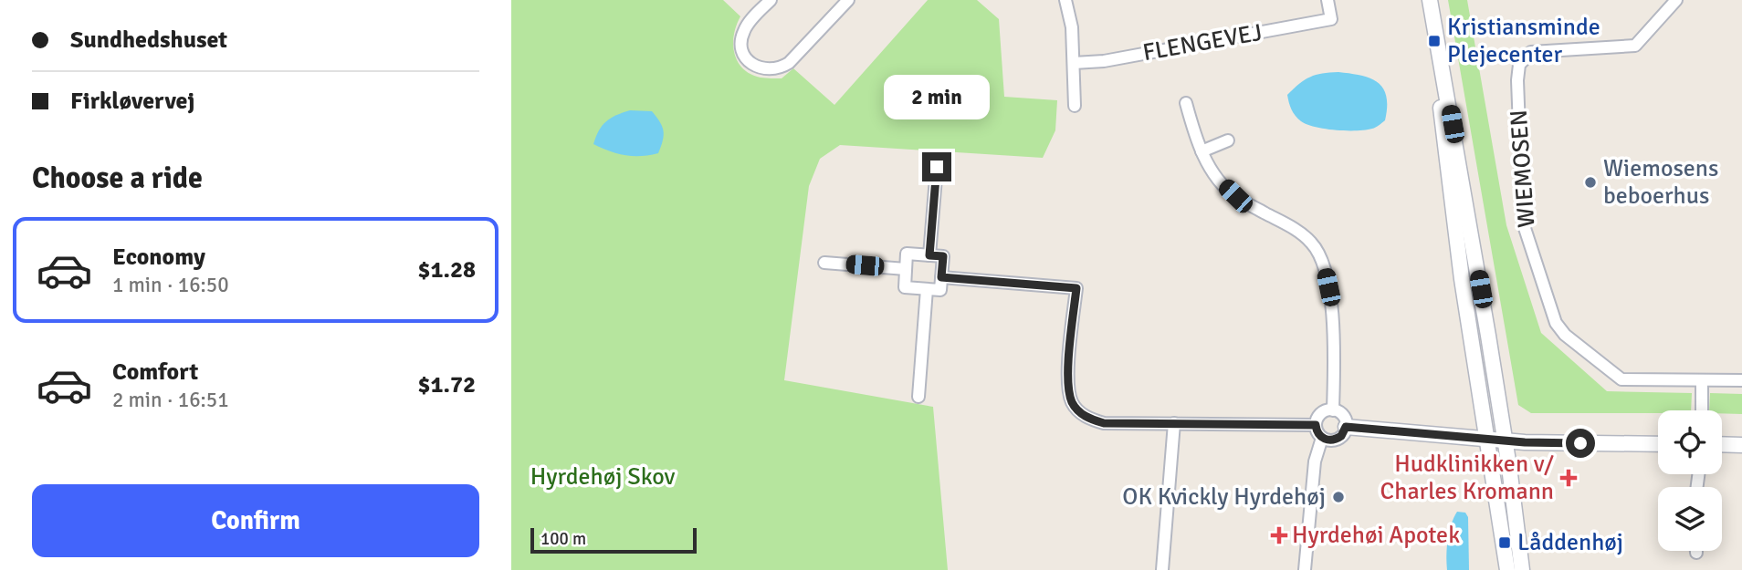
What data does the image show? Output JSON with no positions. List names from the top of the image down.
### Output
{
  "streets": {
    "street": ["FLENGEVEJ", "WIEMOSEN"]
  },
  "parks": ["Hyrdehøj Skov"],
  "places": {
    "transit": ["Kristiansminde Plejecenter", "Låddenhøj"],
    "other": ["Wiemosens beboerhus", "OK Kvickly Hyrdehøj"],
    "health": ["Hudklinikken v/ Charles Kromann", "Hyrdehøi Apotek"]
  },
  "scale_bar": "100 m",
  "page": {
    "banner": ["Sundhedshuset", "Firkløvervej"],
    "bubble": "2 min",
    "heading": "Choose a ride",
    "list": [
      {
        "name": "Economy",
        "note": "1 min · 16:50",
        "value": "$1.28"
      },
      {
        "name": "Comfort",
        "note": "2 min · 16:51",
        "value": "$1.72"
      }
    ],
    "buttons": "Confirm",
    "scale": "100 m"
  }
}
